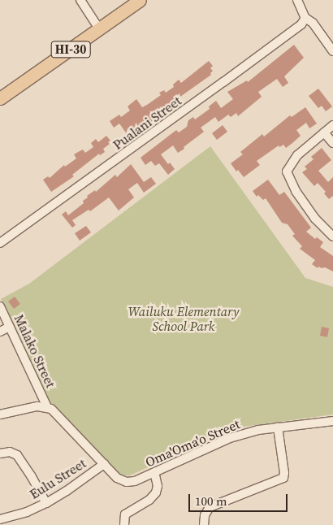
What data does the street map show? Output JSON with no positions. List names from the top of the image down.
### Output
{
  "streets": {
    "main road": ["HI-30"],
    "street": [
      "Pualani Street",
      "Malako Street",
      "Oma'Oma'o Street",
      "Eulu Street"
    ]
  },
  "crossings": [
    ["Oma'Oma'o Street", "Eulu Street"]
  ],
  "parks": ["Wailuku Elementary School Park"],
  "scale_bar": "100 m"
}
